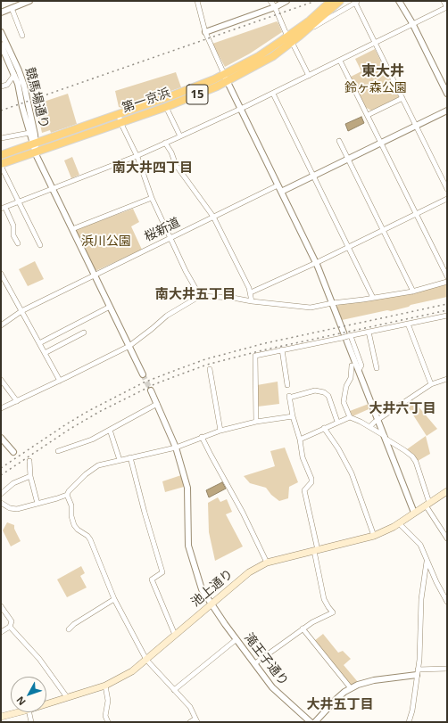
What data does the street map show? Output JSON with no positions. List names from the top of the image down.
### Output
{
  "streets": {
    "highway": ["15", "第一京浜"],
    "main road": ["池上通り"],
    "street": ["競馬場通り", "桜新道", "滝王子通り"]
  },
  "crossings": [
    ["競馬場通り", "第一京浜"],
    ["池上通り", "滝王子通り"]
  ],
  "districts": [
    "東大井",
    "南大井四丁目",
    "南大井五丁目",
    "大井六丁目",
    "大井五丁目"
  ],
  "parks": ["鈴ヶ森公園", "浜川公園"],
  "north": "bottom left"
}
